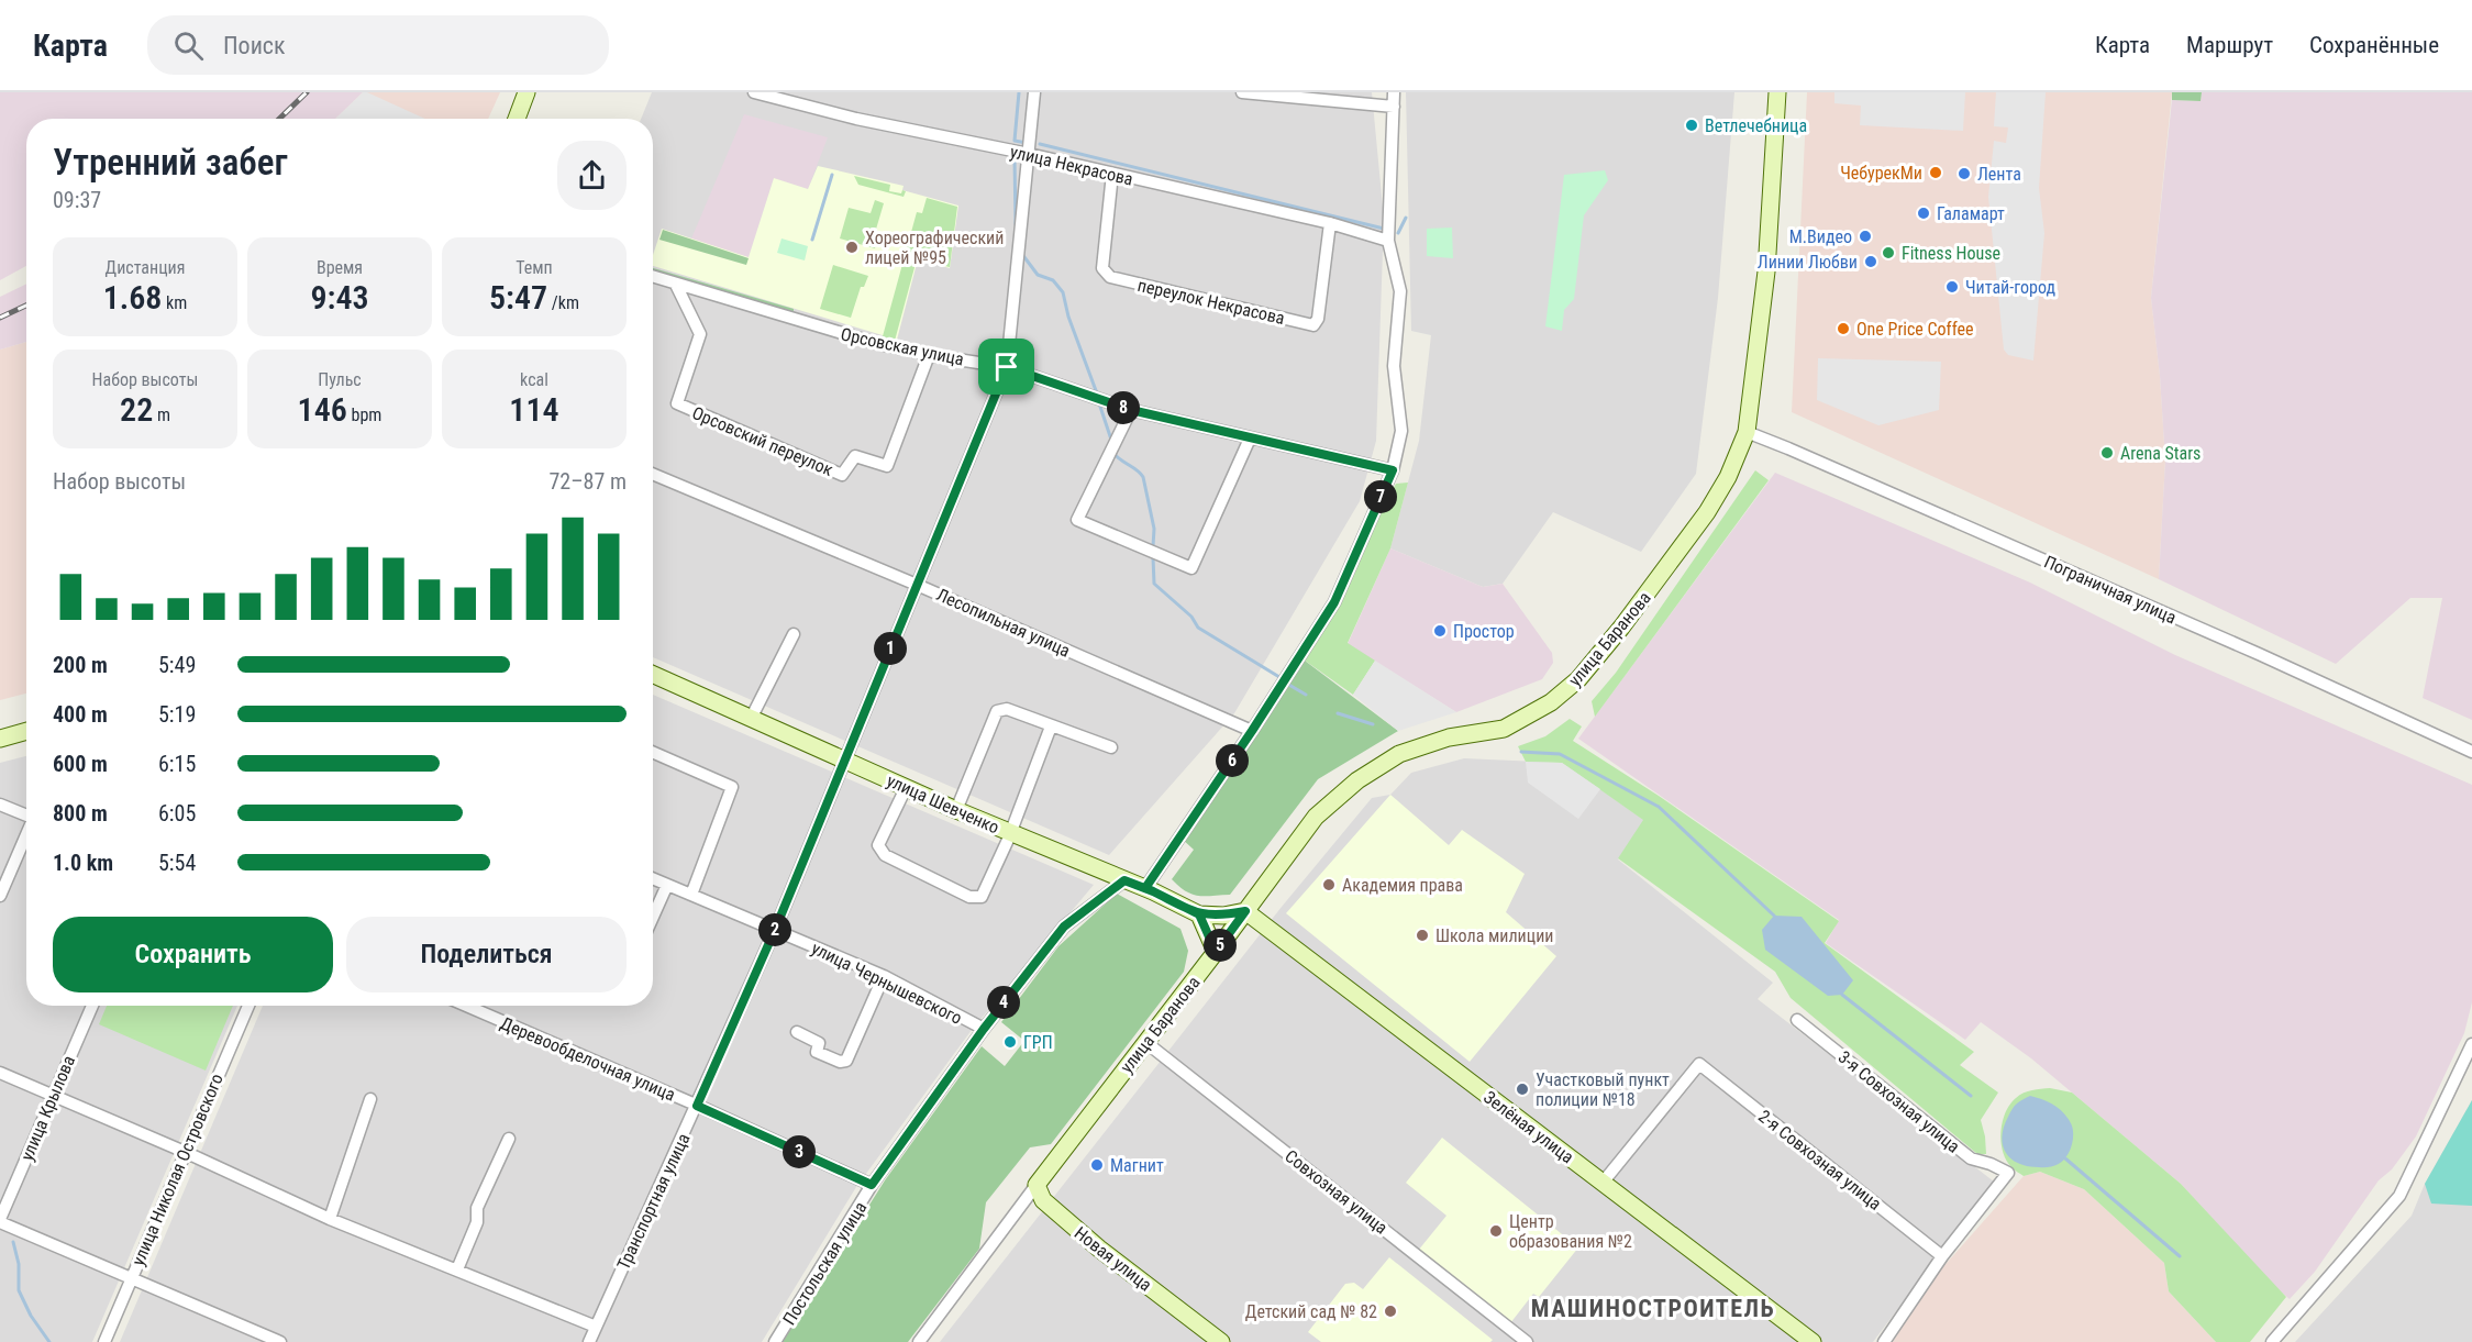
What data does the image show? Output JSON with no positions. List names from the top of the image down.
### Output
{
  "streets": {
    "main road": [
      "улица Баранова",
      "улица Шевченко",
      "Зелёная улица",
      "Новая улица"
    ],
    "street": [
      "улица Некрасова",
      "переулок Некрасова",
      "Орсовская улица",
      "Орсовский переулок",
      "Пограничная улица",
      "Лесопильная улица",
      "улица Чернышевского",
      "Деревообделочная улица",
      "3-я Совхозная улица",
      "улица Крылова",
      "2-я Совхозная улица",
      "улица Николая Островского",
      "Совхозная улица",
      "Транспортная улица",
      "Постольская улица"
    ]
  },
  "crossings": [
    ["улица Некрасова", "переулок Некрасова"],
    ["улица Некрасова", "Транспортная улица"],
    ["Орсовская улица", "Орсовский переулок"],
    ["Орсовская улица", "Транспортная улица"],
    ["Пограничная улица", "улица Баранова"],
    ["Лесопильная улица", "Транспортная улица"],
    ["улица Баранова", "улица Шевченко"],
    ["улица Баранова", "Зелёная улица"],
    ["улица Баранова", "Совхозная улица"],
    ["улица Баранова", "Новая улица"],
    ["улица Шевченко", "Зелёная улица"],
    ["улица Шевченко", "Транспортная улица"],
    ["улица Шевченко", "Постольская улица"],
    ["улица Чернышевского", "Транспортная улица"],
    ["улица Чернышевского", "Постольская улица"],
    ["Деревообделочная улица", "Транспортная улица"],
    ["Деревообделочная улица", "Постольская улица"],
    ["3-я Совхозная улица", "2-я Совхозная улица"],
    ["Зелёная улица", "2-я Совхозная улица"]
  ],
  "districts": ["МАШИНОСТРОИТЕЛЬ"],
  "places": [
    "Ветлечебница",
    "ЧебурекМи",
    "Лента",
    "Галамарт",
    "М.Видео",
    "Хореографический лицей №95",
    "Fitness House",
    "Линии Любви",
    "Читай-город",
    "One Price Coffee",
    "Arena Stars",
    "Простор",
    "Академия права",
    "Школа милиции",
    "ГРП",
    "Участковый пункт полиции №18",
    "Магнит",
    "Центр образования №2",
    "Детский сад № 82"
  ],
  "page": {
    "header": "Карта",
    "search": "Поиск",
    "nav": ["Карта", "Маршрут", "Сохранённые"],
    "heading": ["Утренний забег", "09:37"],
    "stats": [
      ["Дистанция", "1.68 km"],
      ["Время", "9:43"],
      ["Темп", "5:47 /km"],
      ["Набор высоты", "22 m"],
      ["Пульс", "146 bpm"],
      ["kcal", "114"]
    ],
    "pins": [
      "8",
      "7",
      "1",
      "6",
      "2",
      "5",
      "4",
      "3"
    ],
    "chart": ["Набор высоты", "72–87 m"],
    "list": [
      {
        "name": "200 m",
        "note": "5:49"
      },
      {
        "name": "400 m",
        "note": "5:19"
      },
      {
        "name": "600 m",
        "note": "6:15"
      },
      {
        "name": "800 m",
        "note": "6:05"
      },
      {
        "name": "1.0 km",
        "note": "5:54"
      }
    ],
    "buttons": ["Сохранить", "Поделиться"]
  }
}
